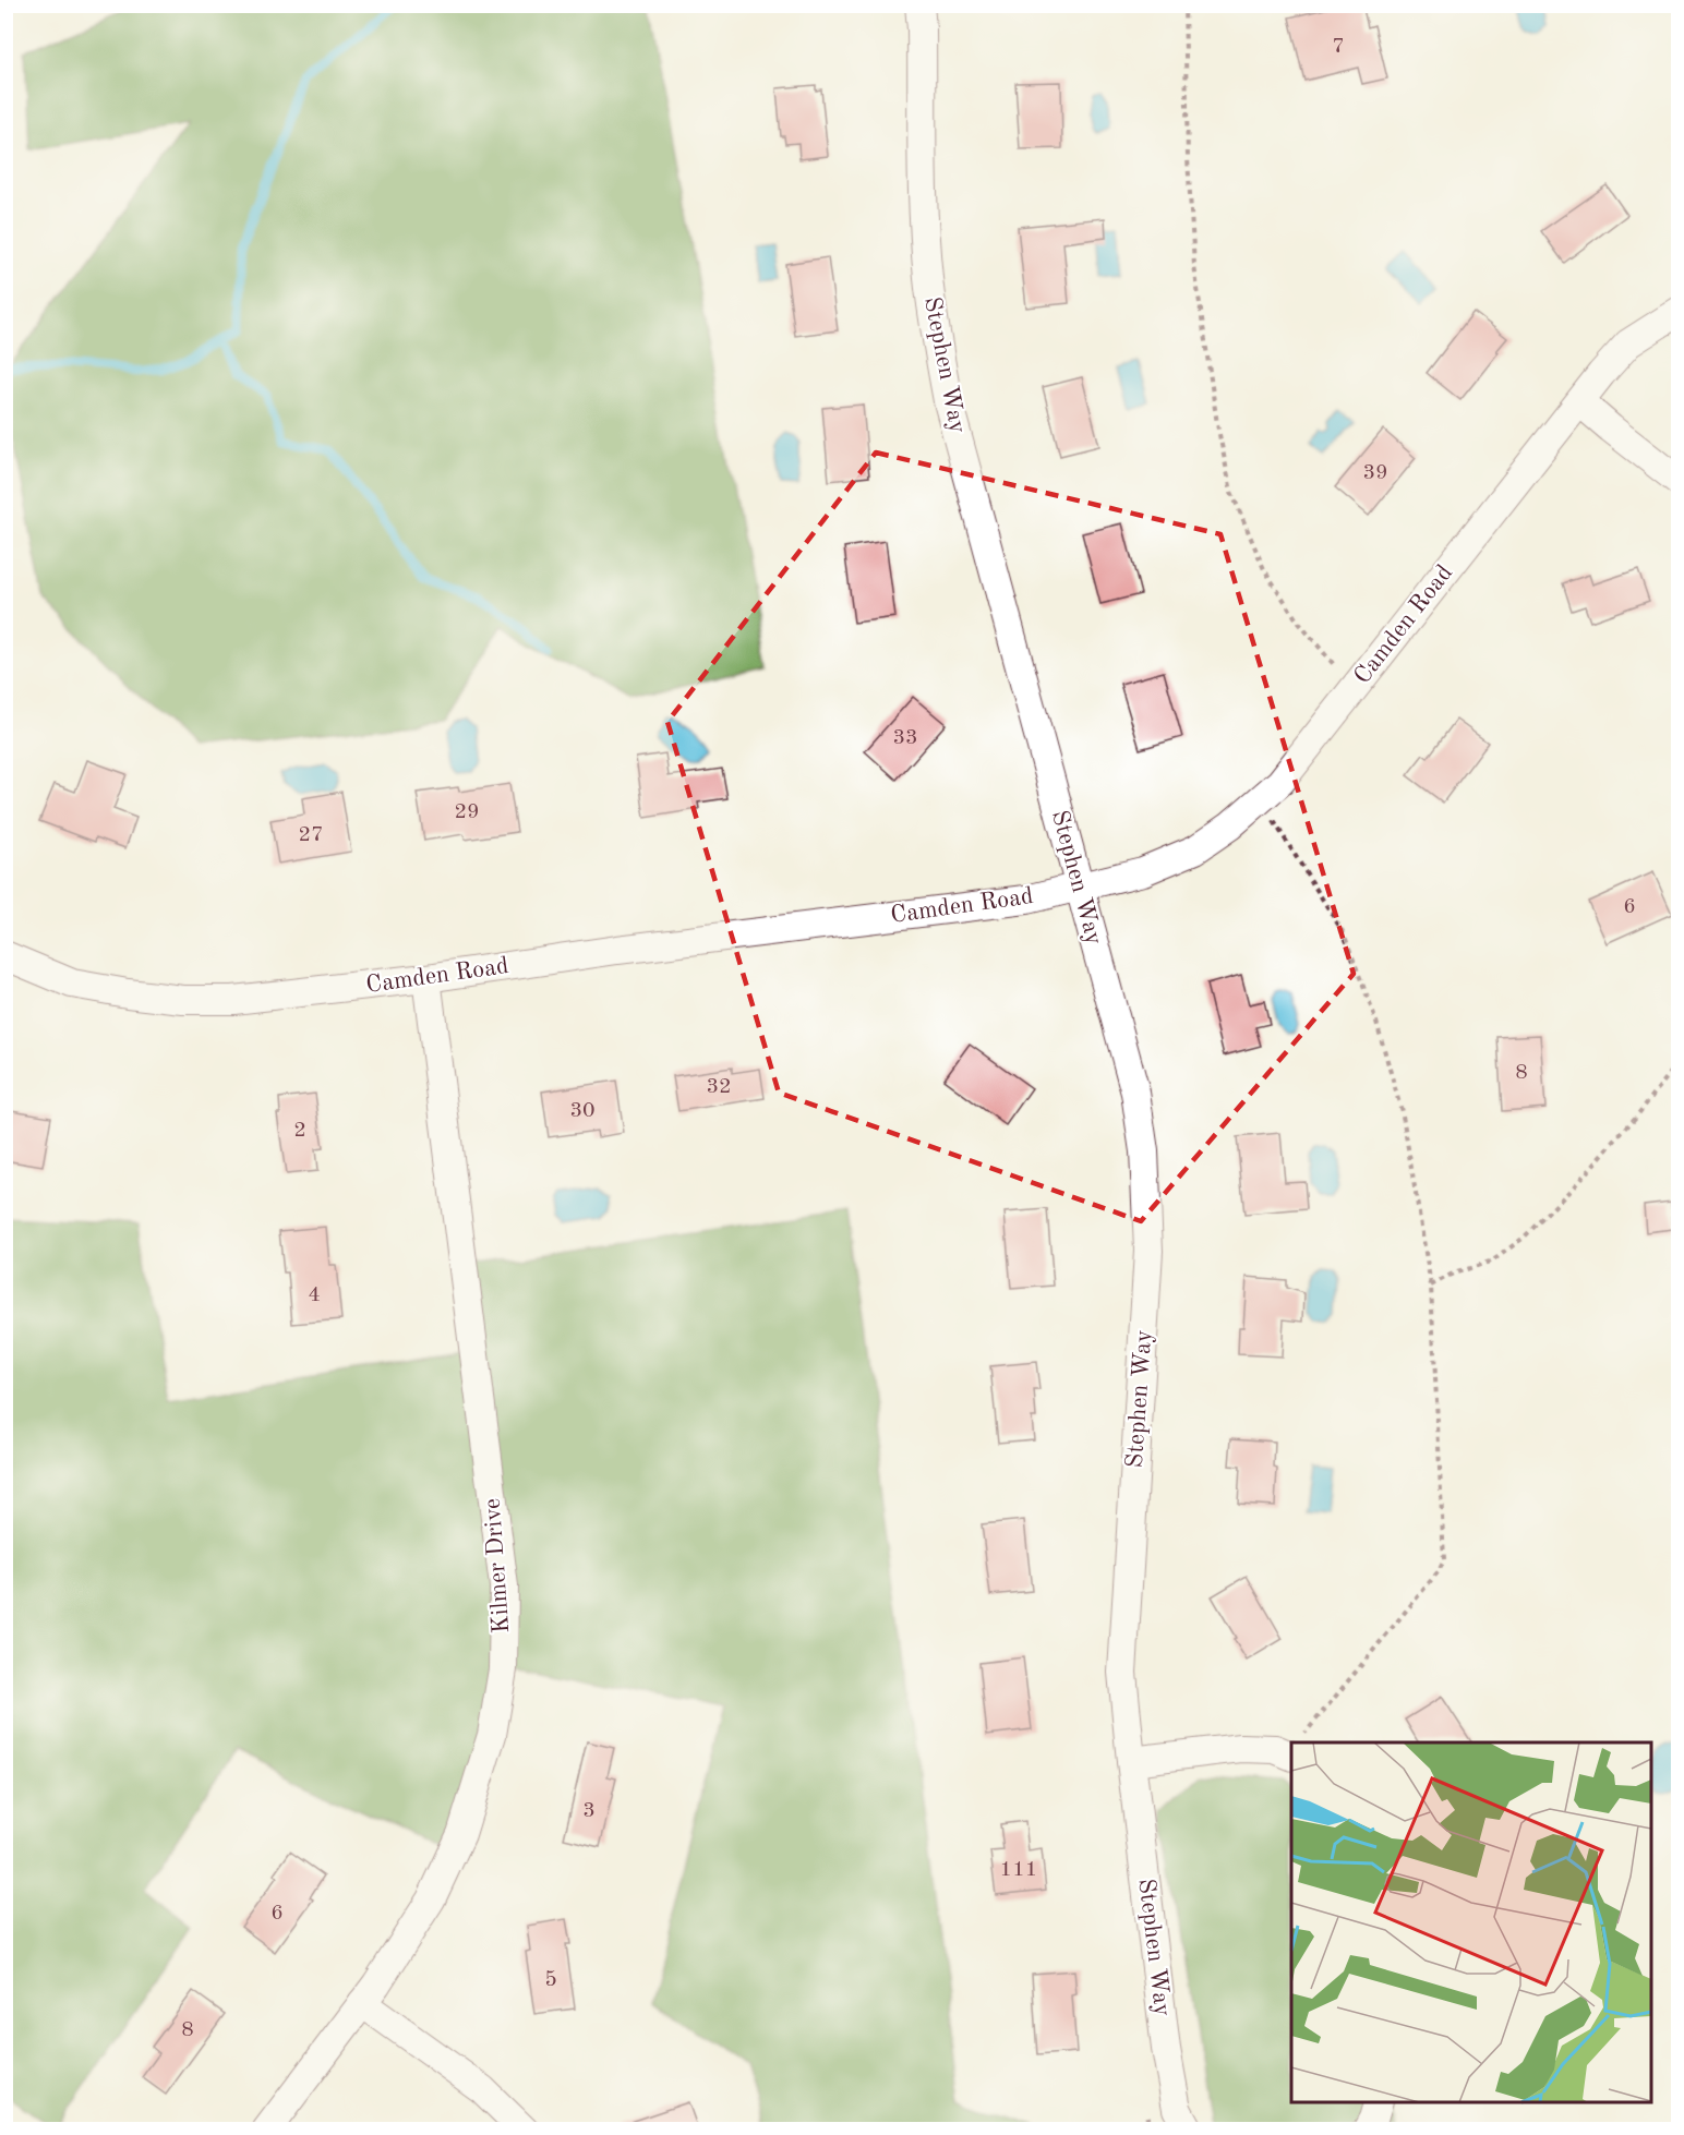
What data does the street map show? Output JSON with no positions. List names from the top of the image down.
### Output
{
  "streets": {
    "street": ["Stephen Way", "Camden Road", "Kilmer Drive"]
  },
  "crossings": [
    ["Stephen Way", "Camden Road"],
    ["Camden Road", "Kilmer Drive"]
  ],
  "house_numbers": [
    "7",
    "39",
    "33",
    "29",
    "27",
    "6",
    "8",
    "32",
    "30",
    "2",
    "4",
    "3",
    "111",
    "6",
    "5",
    "8"
  ]
}
